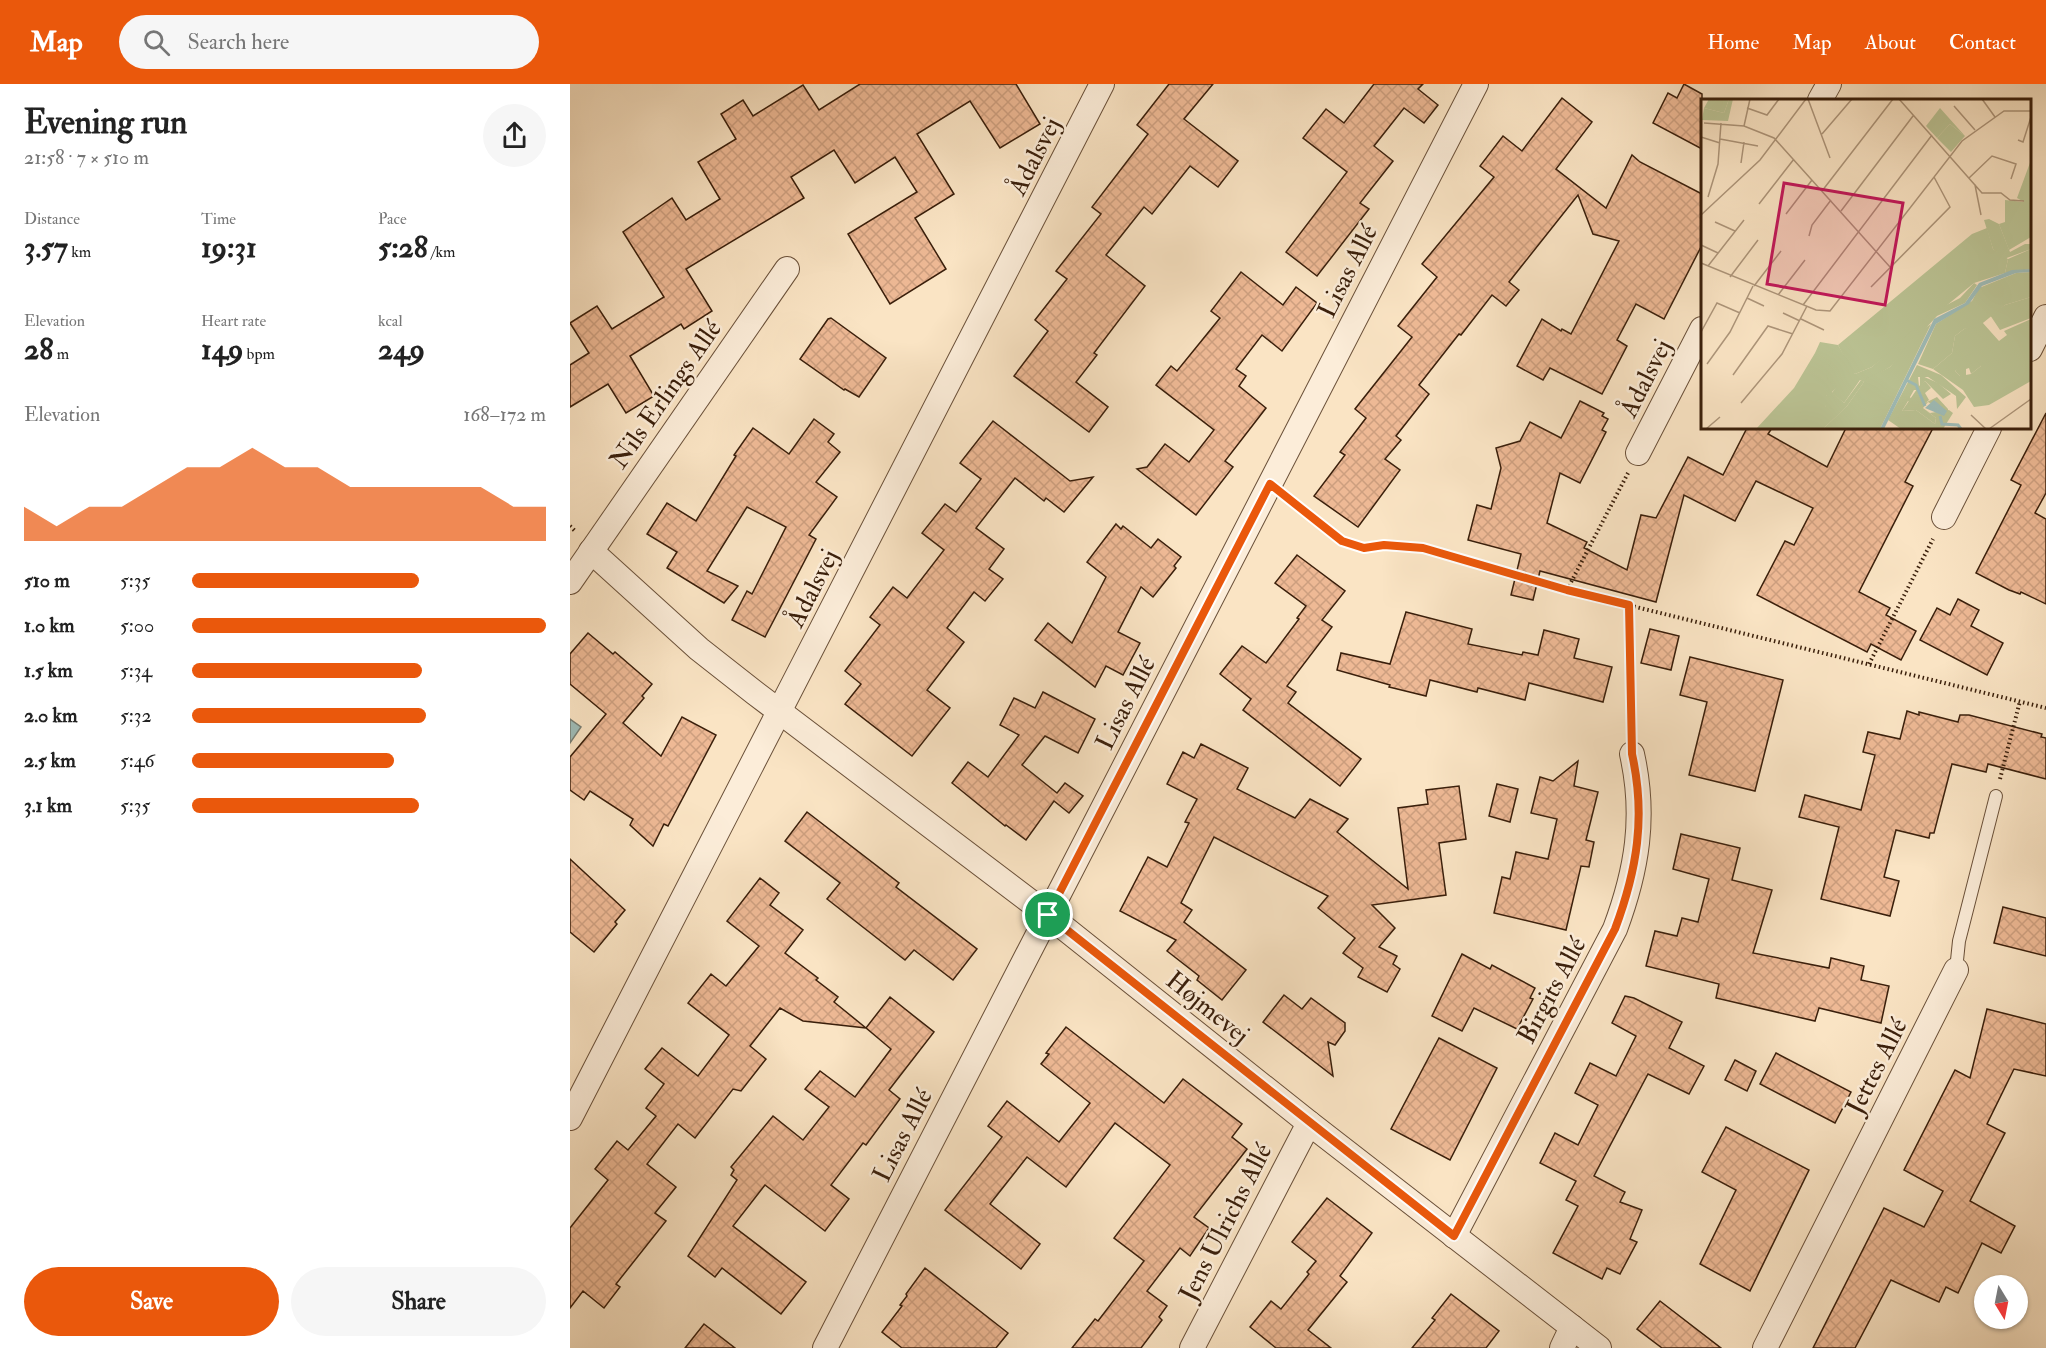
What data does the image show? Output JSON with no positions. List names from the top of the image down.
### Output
{
  "streets": {
    "street": [
      "Ådalsvej",
      "Lisas Allé",
      "Nils Erlings Allé",
      "Birgits Allé",
      "Højmevej",
      "Jettes Allé",
      "Jens Ulrichs Allé"
    ]
  },
  "crossings": [
    ["Ådalsvej", "Højmevej"],
    ["Lisas Allé", "Højmevej"],
    ["Birgits Allé", "Højmevej"],
    ["Højmevej", "Jens Ulrichs Allé"]
  ],
  "north": "bottom",
  "page": {
    "header": "Map",
    "search": "Search here",
    "nav": [
      "Home",
      "Map",
      "About",
      "Contact"
    ],
    "heading": ["Evening run", "21:58 · 7 × 510 m"],
    "stats": [
      ["Distance", "3.57 km"],
      ["Time", "19:31"],
      ["Pace", "5:28 /km"],
      ["Elevation", "28 m"],
      ["Heart rate", "149 bpm"],
      ["kcal", "249"]
    ],
    "chart": ["Elevation", "168–172 m"],
    "list": [
      {
        "name": "510 m",
        "note": "5:35"
      },
      {
        "name": "1.0 km",
        "note": "5:00"
      },
      {
        "name": "1.5 km",
        "note": "5:34"
      },
      {
        "name": "2.0 km",
        "note": "5:32"
      },
      {
        "name": "2.5 km",
        "note": "5:46"
      },
      {
        "name": "3.1 km",
        "note": "5:35"
      }
    ],
    "buttons": ["Save", "Share"]
  }
}
